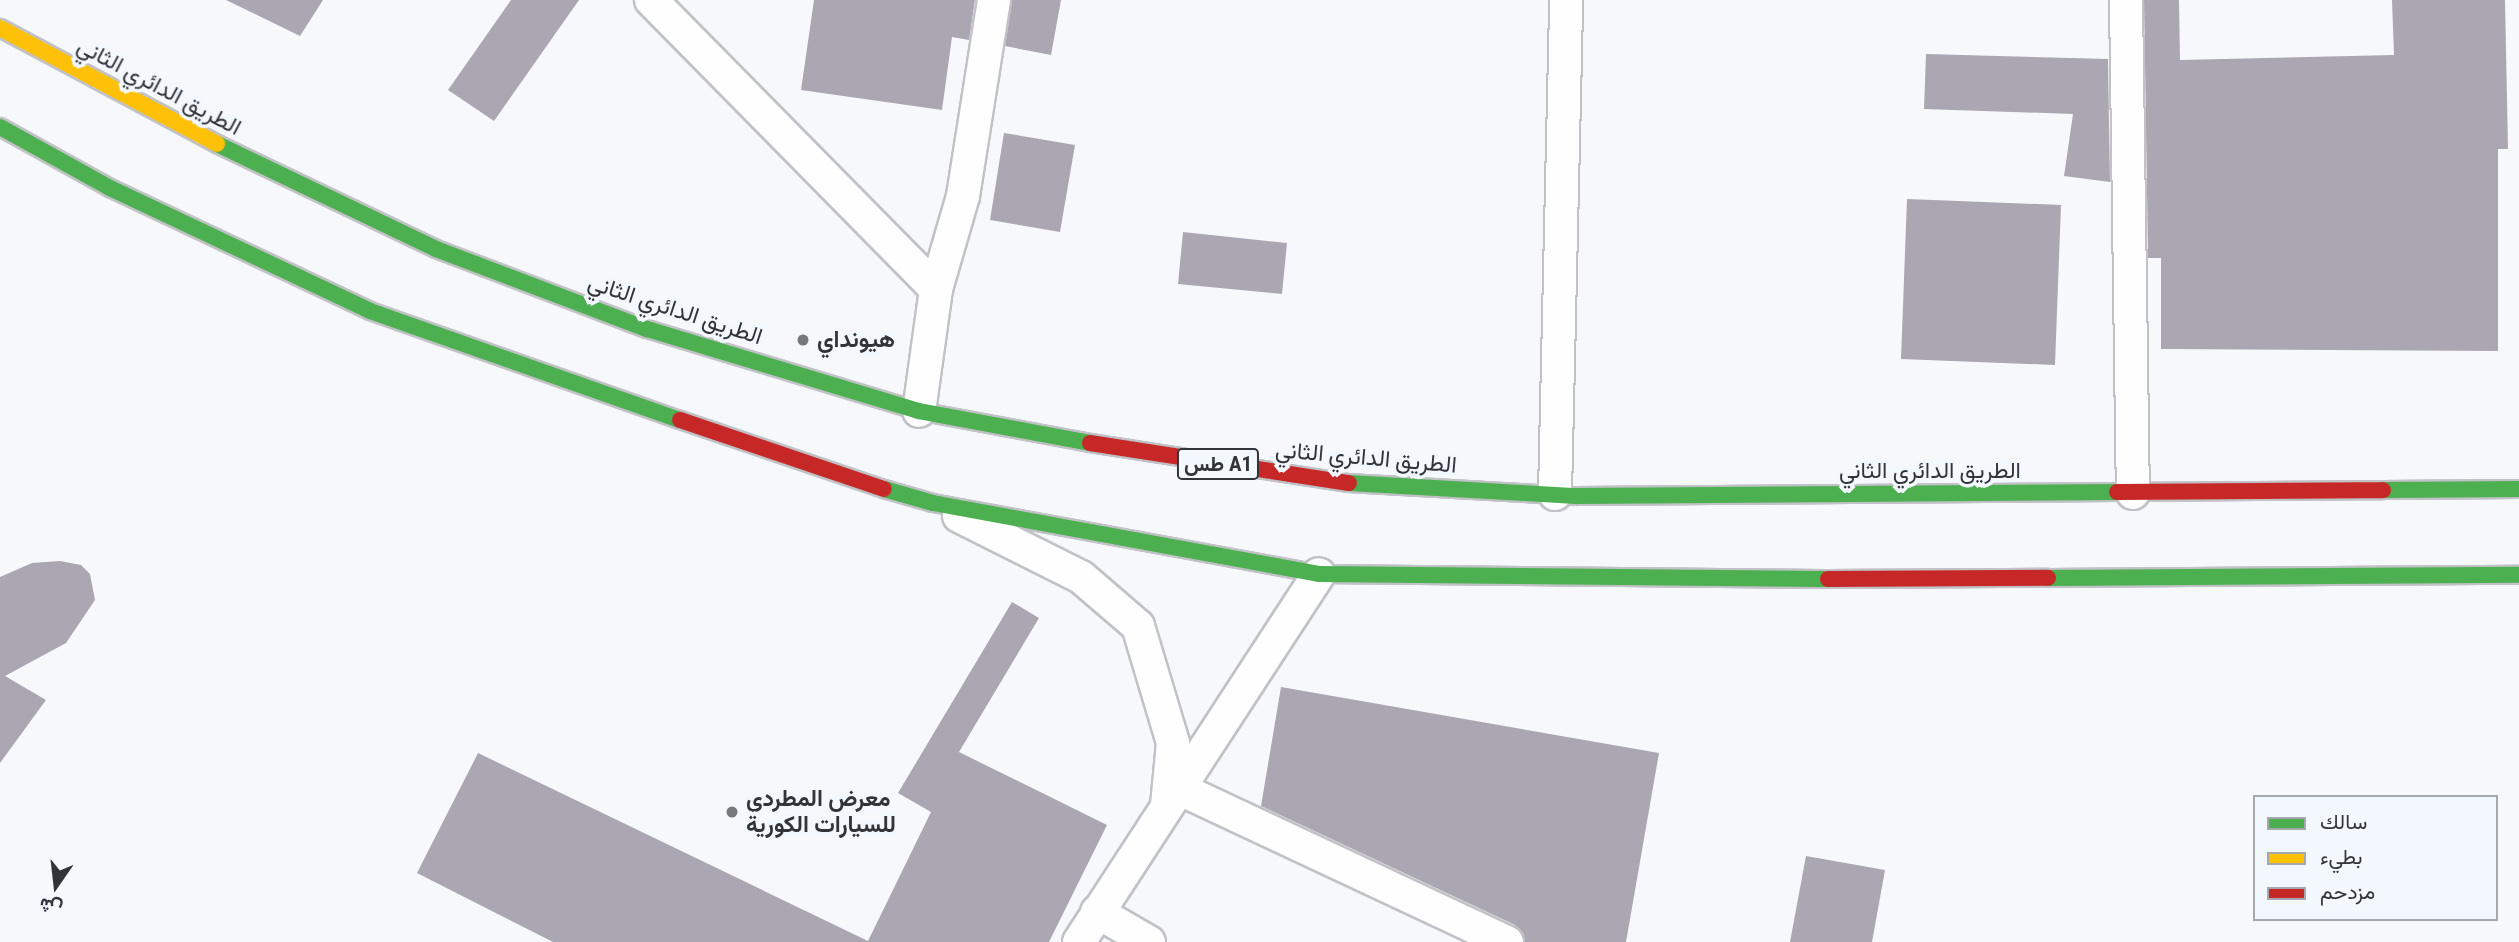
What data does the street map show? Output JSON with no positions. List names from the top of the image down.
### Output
{
  "streets": {
    "highway": ["الطريق الدائري الثاني", "طس A1"]
  },
  "places": ["هيونداي", "معرض المطردي للسيارات الكورية"],
  "legend": ["سالك", "بطيء", "مزدحم"],
  "north": "bottom"
}
